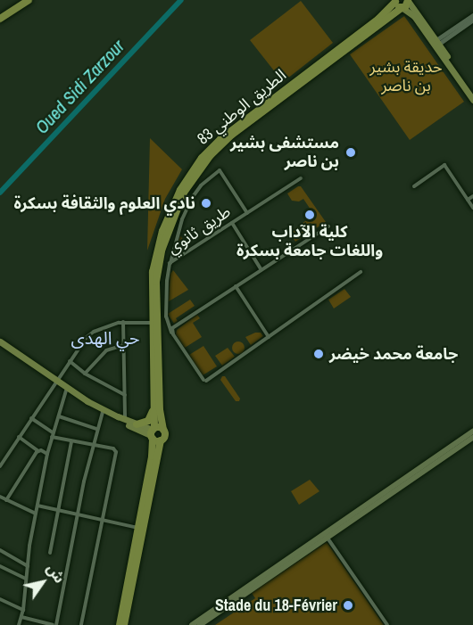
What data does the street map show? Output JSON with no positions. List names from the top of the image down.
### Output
{
  "streets": {
    "highway": ["الطريق الوطني 83"],
    "street": ["طريق ثانوي"]
  },
  "districts": ["حي الهدى"],
  "water": ["Oued Sidi Zarzour"],
  "parks": ["حديقة بشير بن ناصر"],
  "places": [
    "مستشفى بشير بن ناصر",
    "نادي العلوم والثقافة بسكرة",
    "كلية الآداب واللغات جامعة بسكرة",
    "جامعة محمد خيضر",
    "Stade du 18-Février"
  ],
  "north": "top right"
}
